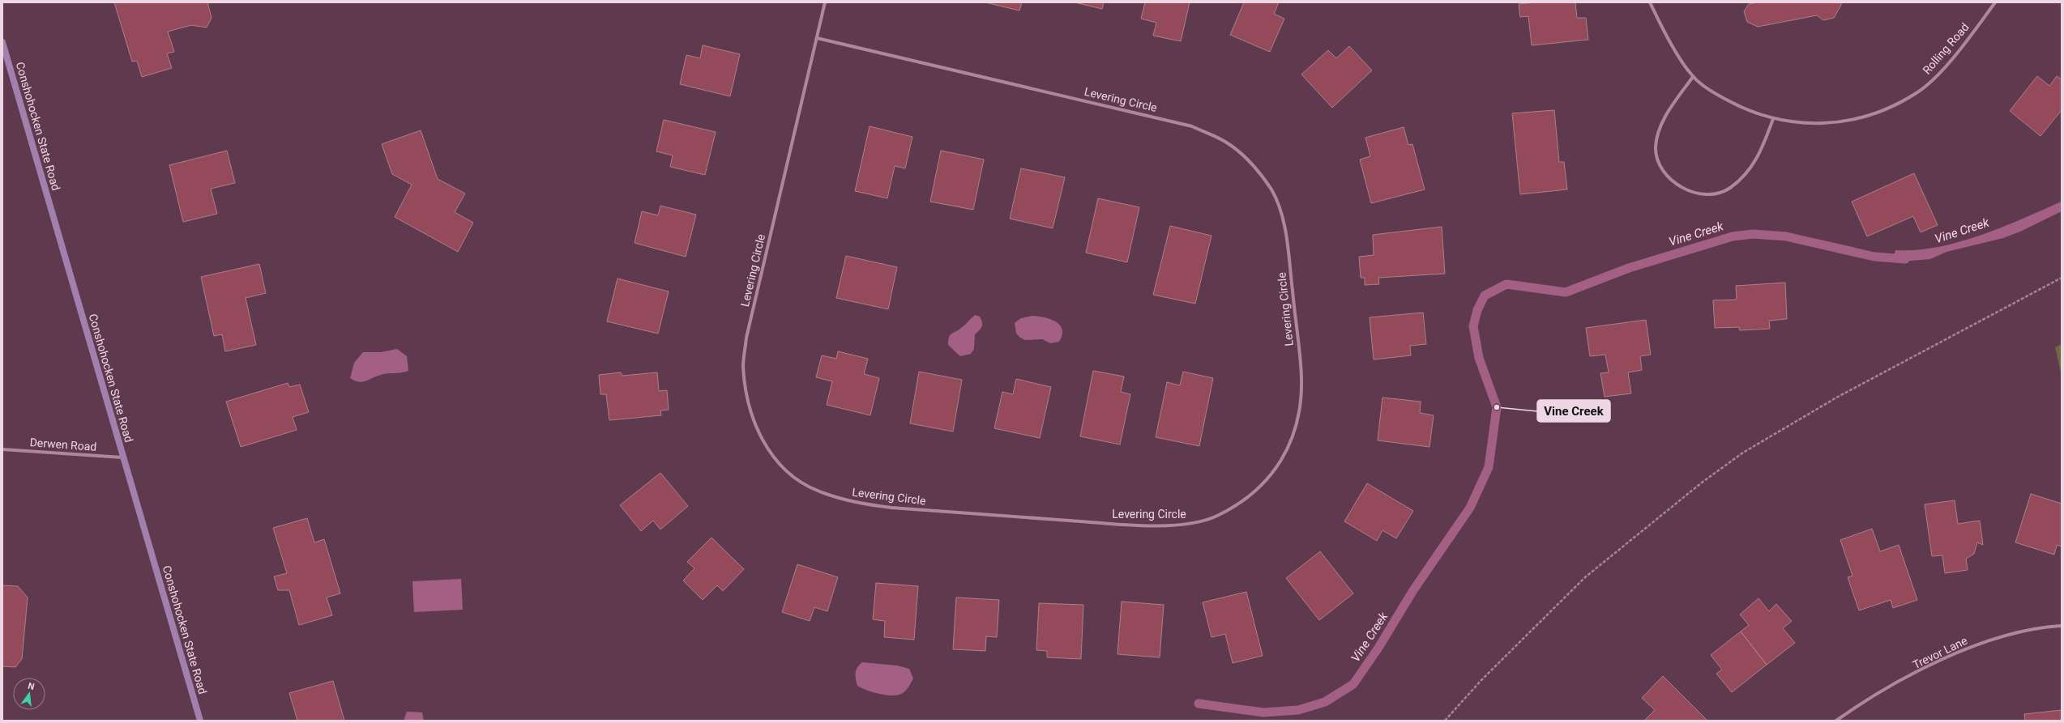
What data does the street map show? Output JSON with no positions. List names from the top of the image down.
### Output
{
  "streets": {
    "main road": ["Conshohocken State Road"],
    "street": [
      "Rolling Road",
      "Levering Circle",
      "Derwen Road",
      "Trevor Lane"
    ]
  },
  "crossings": [
    ["Conshohocken State Road", "Derwen Road"]
  ],
  "water": ["Vine Creek"],
  "places": ["Vine Creek"],
  "north": "top"
}
